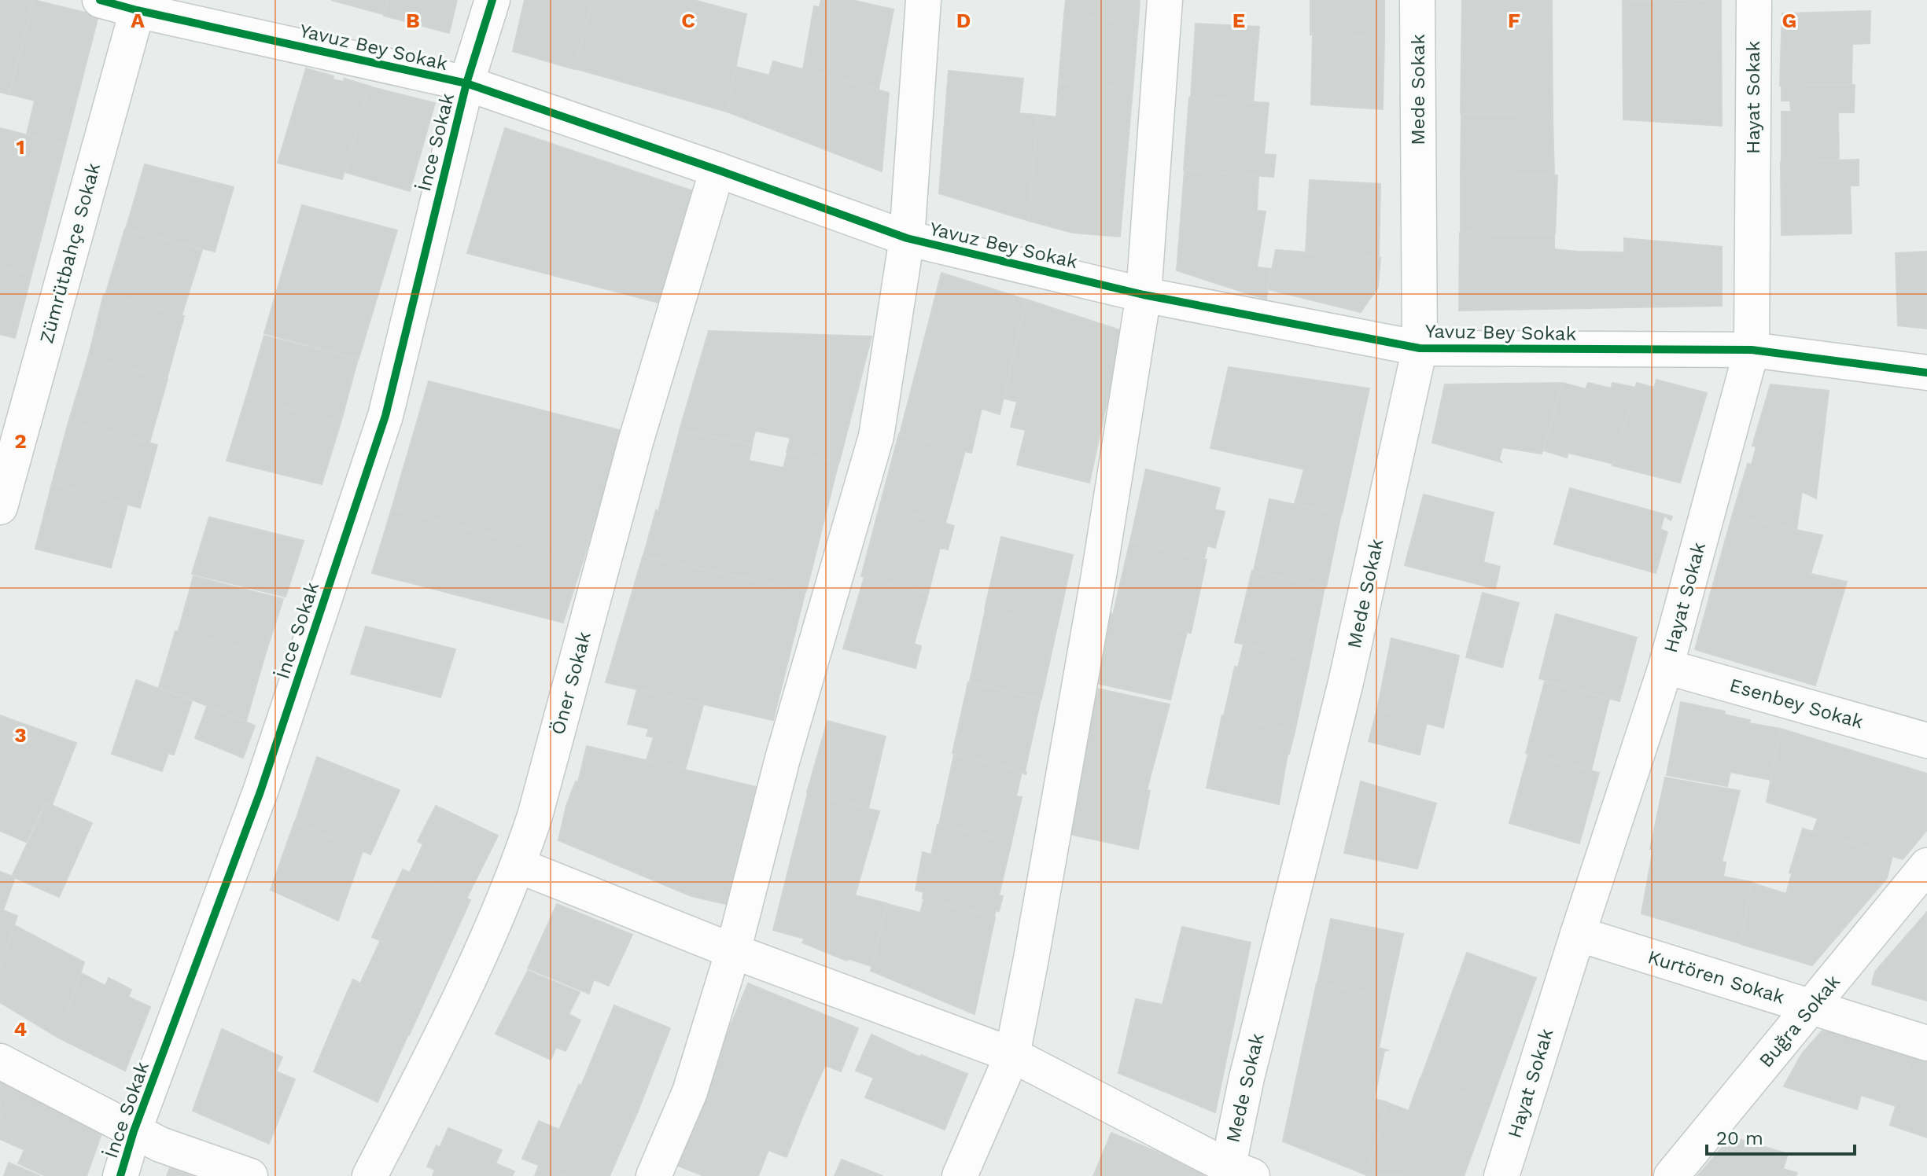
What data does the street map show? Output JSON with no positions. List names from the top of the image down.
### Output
{
  "streets": {
    "street": [
      "Yavuz Bey Sokak",
      "Mede Sokak",
      "Hayat Sokak",
      "İnce Sokak",
      "Zümrütbahçe Sokak",
      "Öner Sokak",
      "Esenbey Sokak",
      "Kurtören Sokak",
      "Buğra Sokak"
    ]
  },
  "crossings": [
    ["Yavuz Bey Sokak", "Mede Sokak"],
    ["Yavuz Bey Sokak", "Hayat Sokak"],
    ["Yavuz Bey Sokak", "İnce Sokak"],
    ["Yavuz Bey Sokak", "Zümrütbahçe Sokak"],
    ["Yavuz Bey Sokak", "Öner Sokak"],
    ["Hayat Sokak", "Esenbey Sokak"],
    ["Hayat Sokak", "Kurtören Sokak"],
    ["Kurtören Sokak", "Buğra Sokak"]
  ],
  "scale_bar": "20 m",
  "grid": {
    "columns": [
      "A",
      "B",
      "C",
      "D",
      "E",
      "F",
      "G"
    ],
    "rows": [
      "1",
      "2",
      "3",
      "4"
    ]
  }
}
